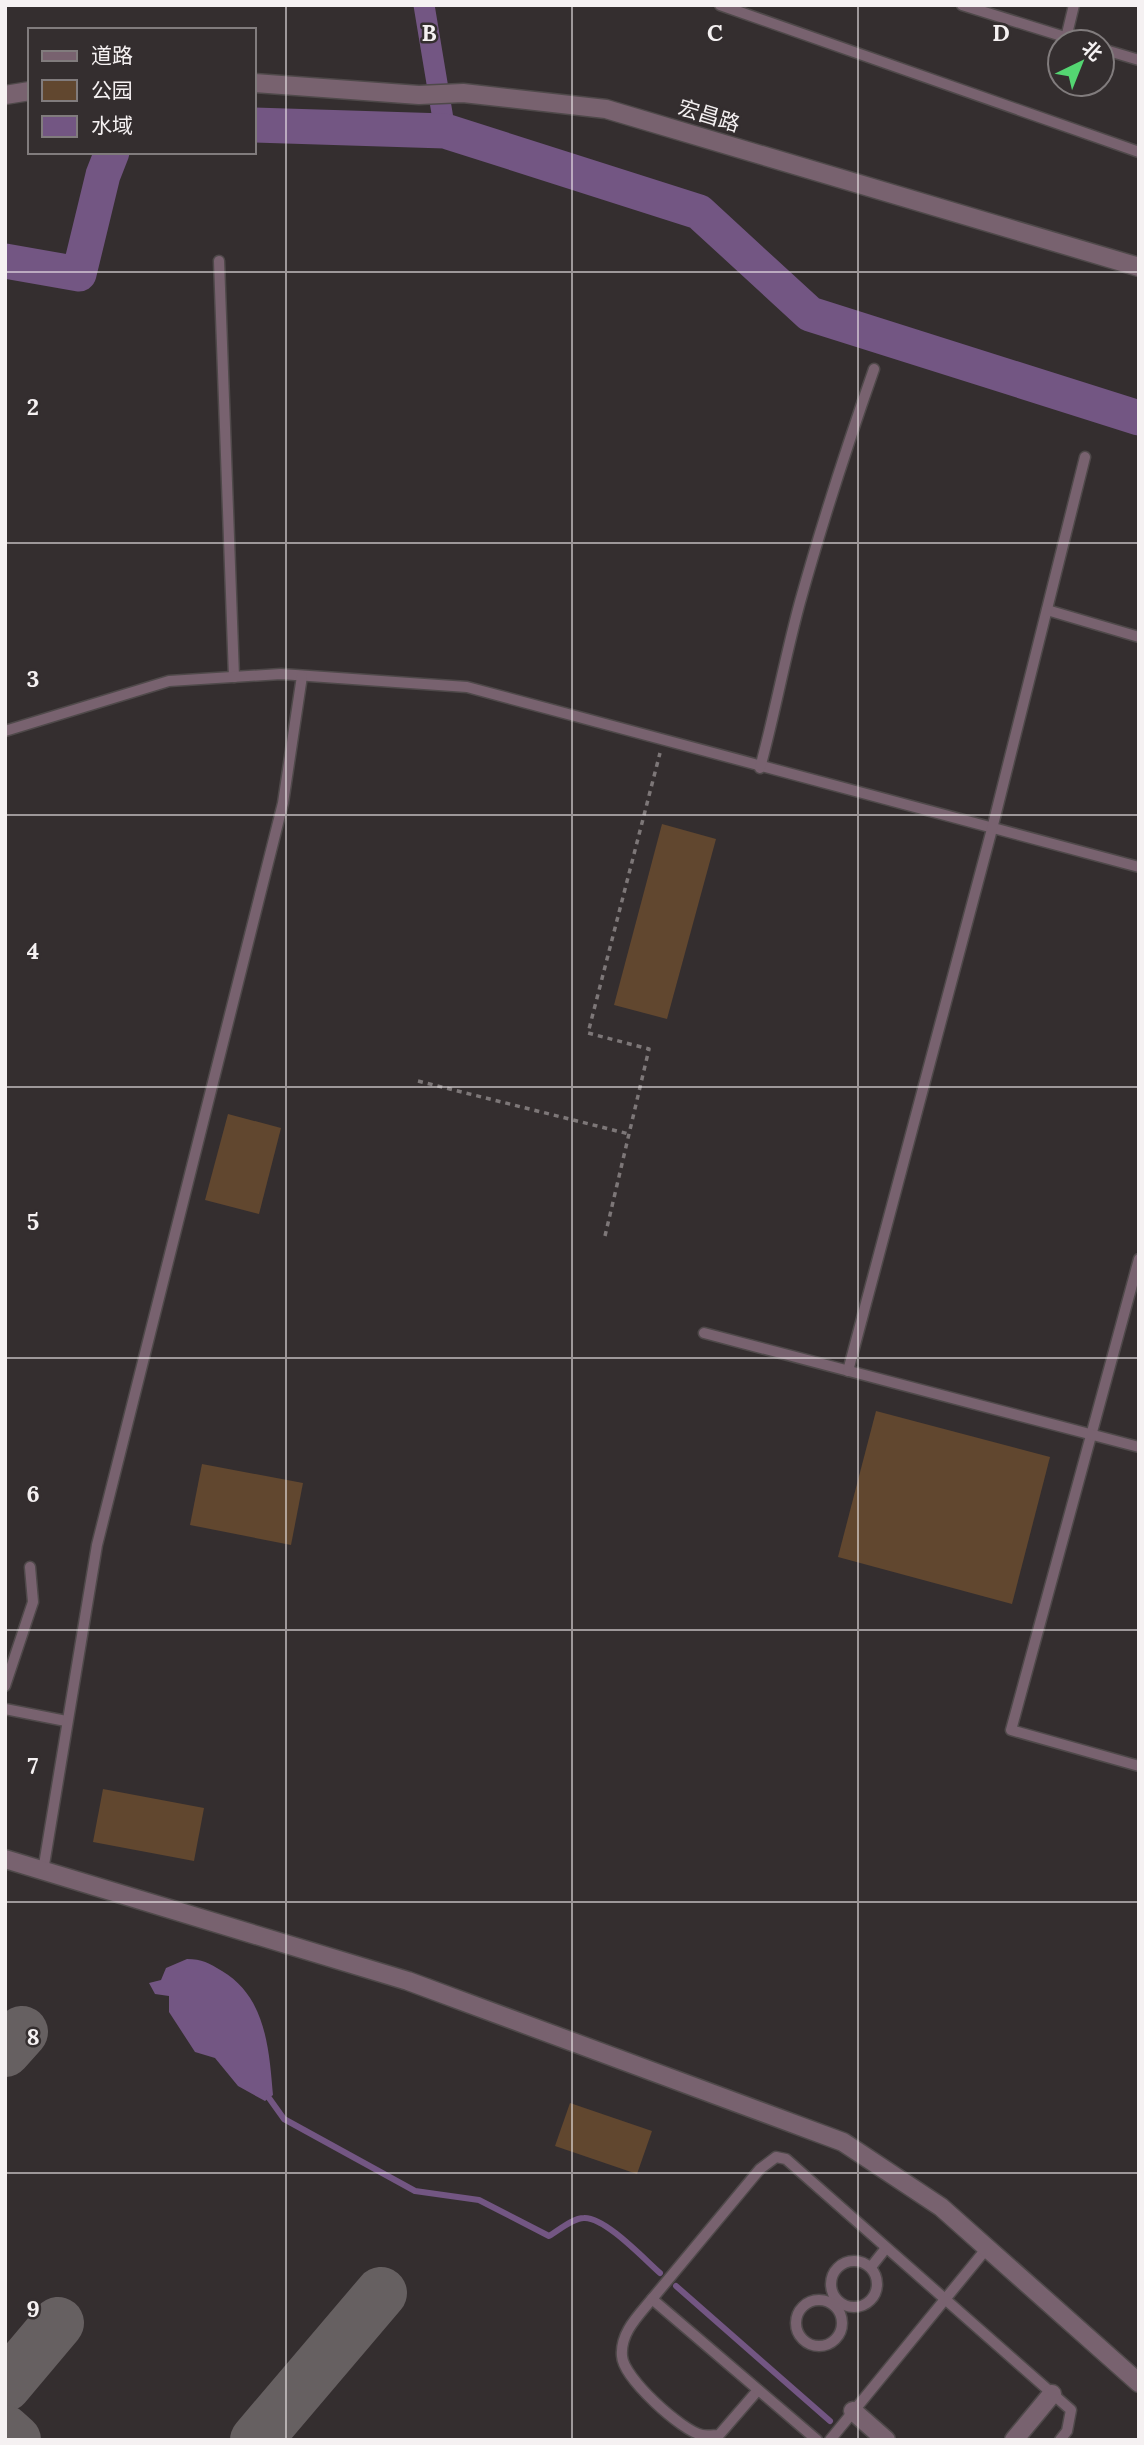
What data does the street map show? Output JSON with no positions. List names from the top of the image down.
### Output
{
  "streets": {
    "street": ["宏昌路"]
  },
  "legend": ["道路", "公园", "水域"],
  "north": "top right",
  "grid": {
    "columns": ["B", "C", "D"],
    "rows": [
      "2",
      "3",
      "4",
      "5",
      "6",
      "7",
      "8",
      "9"
    ]
  }
}
